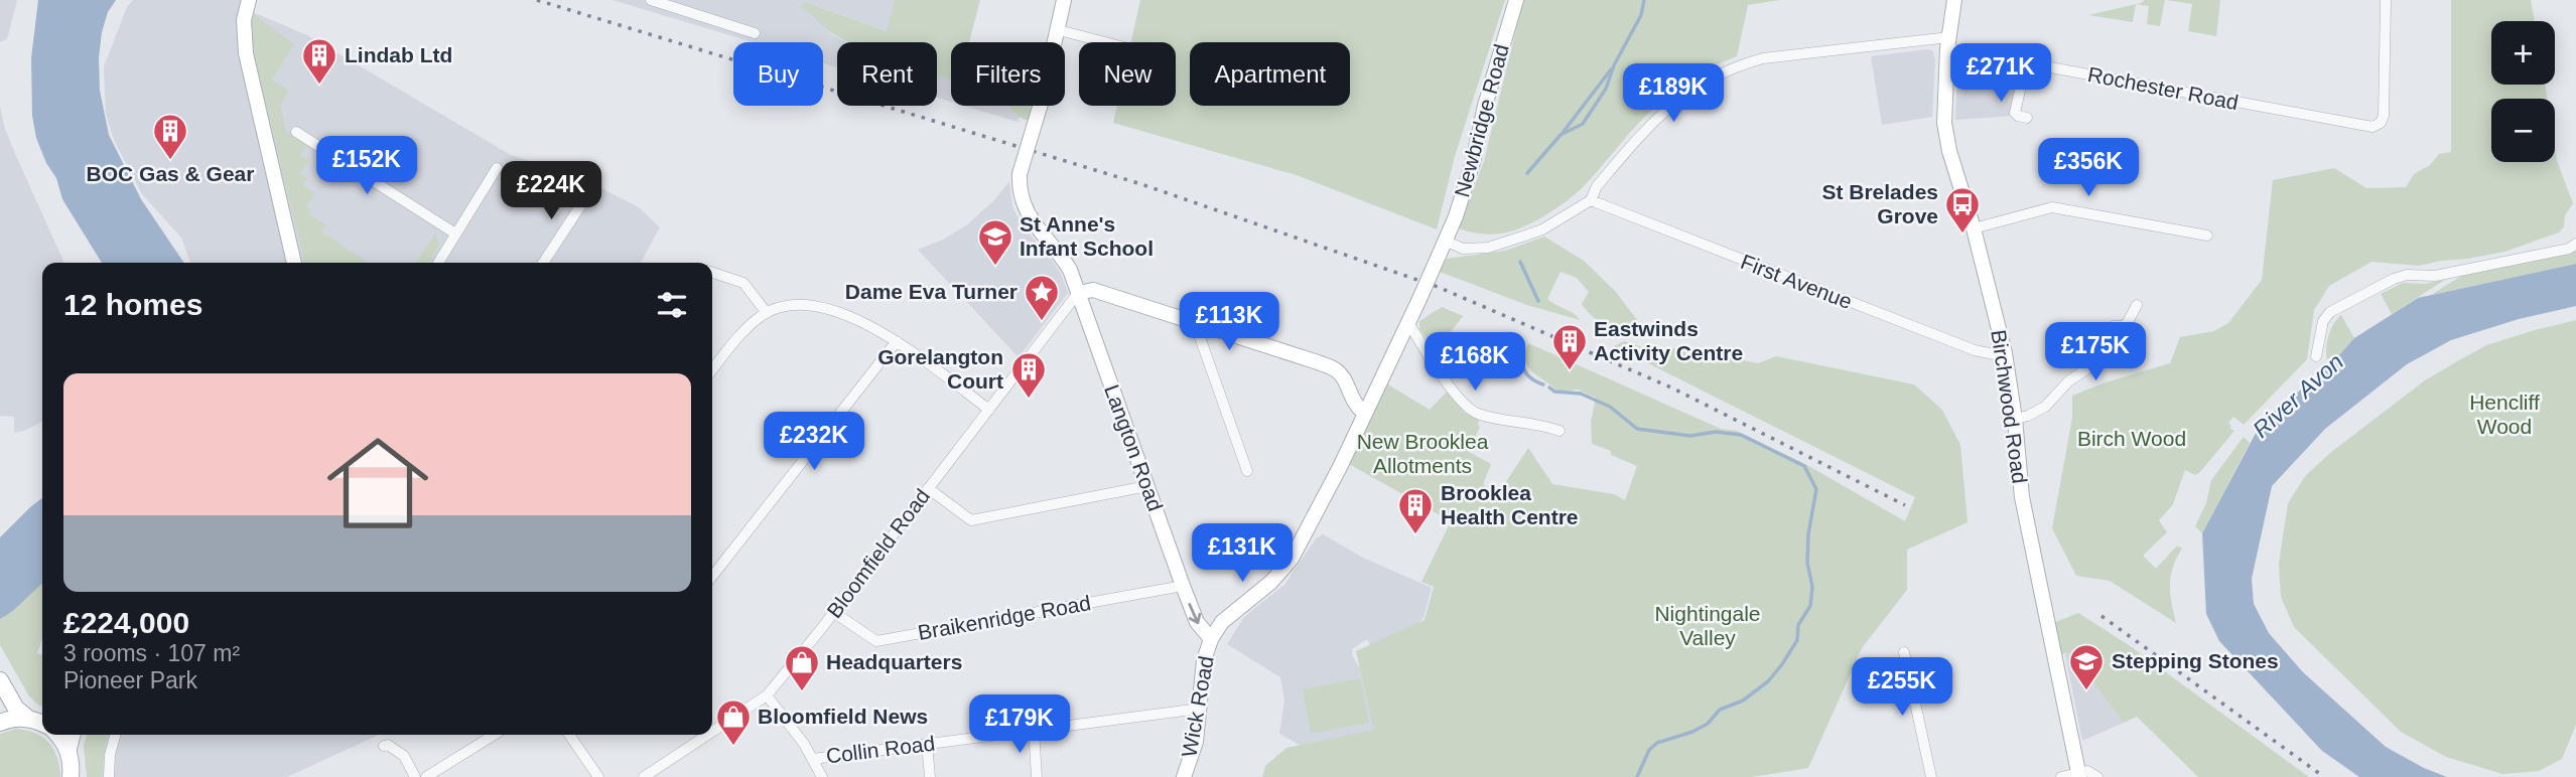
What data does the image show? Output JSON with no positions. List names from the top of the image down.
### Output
{
  "streets": {
    "street": [
      "Rochester Road",
      "Newbridge Road",
      "First Avenue",
      "Birchwood Road",
      "Langton Road",
      "Bloomfield Road",
      "Braikenridge Road",
      "Wick Road",
      "Collin Road"
    ]
  },
  "crossings": [
    ["Rochester Road", "First Avenue"],
    ["Rochester Road", "Birchwood Road"],
    ["Newbridge Road", "Wick Road"],
    ["First Avenue", "Birchwood Road"],
    ["Langton Road", "Bloomfield Road"],
    ["Langton Road", "Braikenridge Road"],
    ["Langton Road", "Wick Road"],
    ["Bloomfield Road", "Braikenridge Road"],
    ["Wick Road", "Collin Road"]
  ],
  "water": ["River Avon"],
  "parks": [
    "Hencliff Wood",
    "Birch Wood",
    "New Brooklea Allotments",
    "Nightingale Valley"
  ],
  "places": {
    "building": [
      "Lindab Ltd",
      "BOC Gas & Gear",
      "Eastwinds Activity Centre",
      "Gorelangton Court",
      "Brooklea Health Centre"
    ],
    "bus stop": ["St Brelades Grove"],
    "school or university": ["St Anne's Infant School", "Stepping Stones"],
    "place": ["Dame Eva Turner"],
    "shop": ["Headquarters", "Bloomfield News"]
  },
  "page": {
    "map_buttons": ["+", "−"],
    "chip": [
      "Buy",
      "Rent",
      "Filters",
      "New",
      "Apartment"
    ],
    "price": [
      "£271K",
      "£189K",
      "£152K",
      "£356K",
      "£224K",
      "£113K",
      "£175K",
      "£168K",
      "£232K",
      "£131K",
      "£255K",
      "£179K"
    ],
    "heading": "12 homes",
    "list": [
      {
        "name": "£224,000",
        "note": "3 rooms · 107 m² · Pioneer Park"
      }
    ]
  }
}
